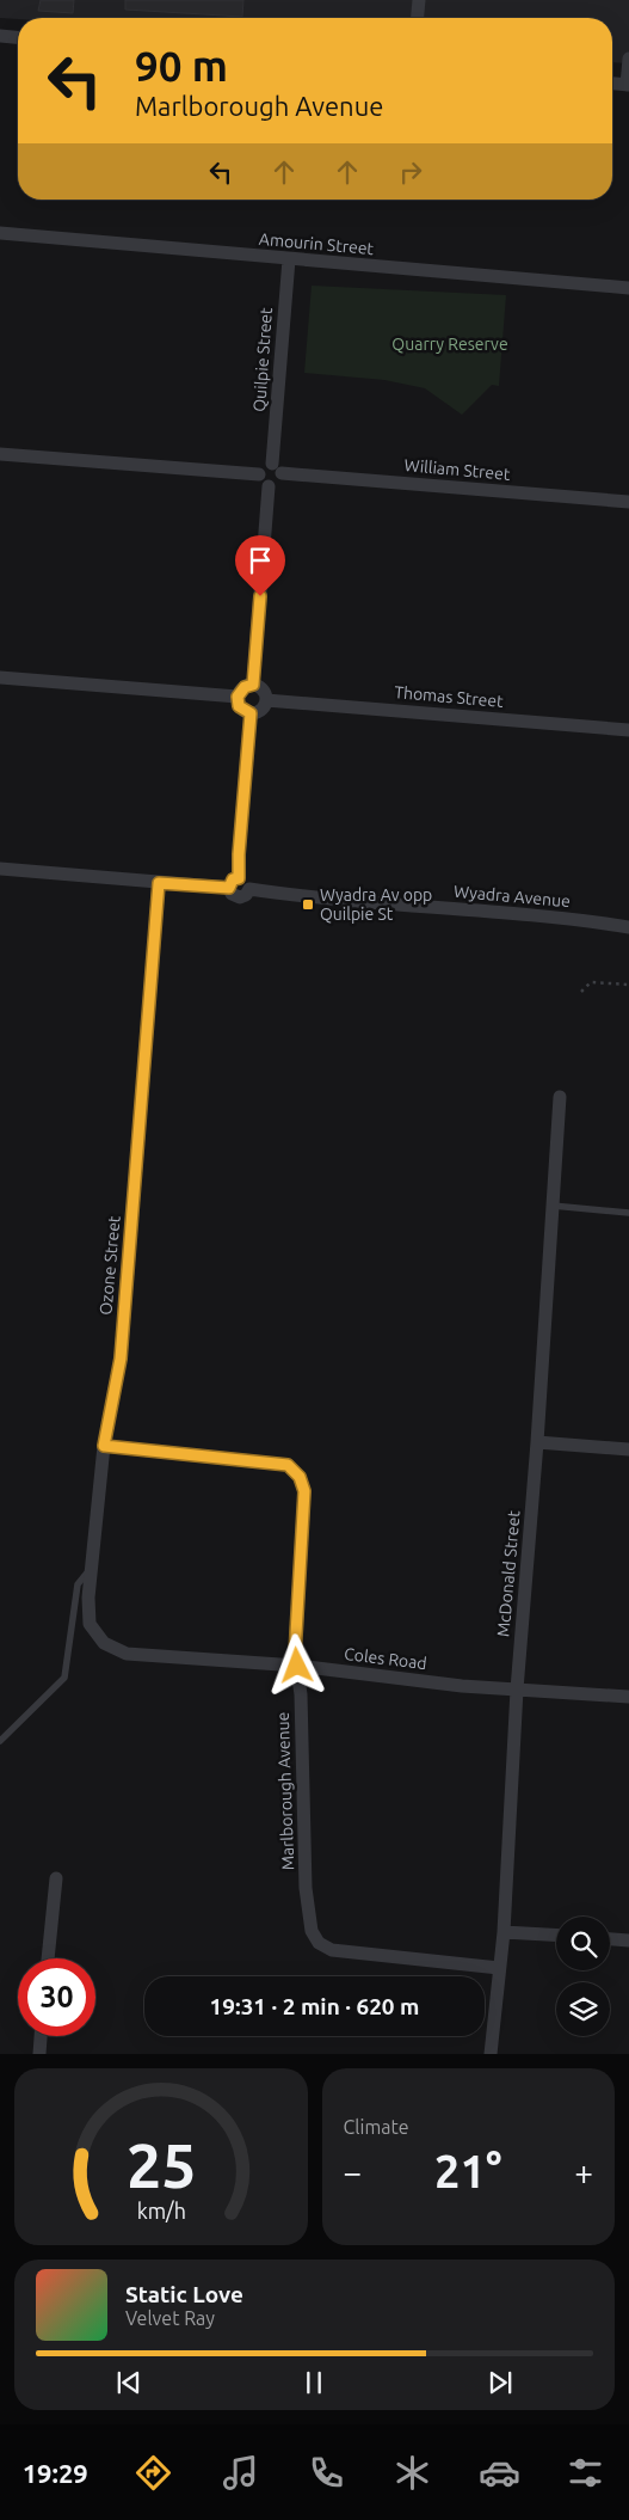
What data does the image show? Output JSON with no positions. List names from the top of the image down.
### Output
{
  "streets": {
    "street": [
      "Amourin Street",
      "Quilpie Street",
      "William Street",
      "Thomas Street",
      "Wyadra Avenue",
      "Ozone Street",
      "McDonald Street",
      "Coles Road",
      "Marlborough Avenue"
    ]
  },
  "crossings": [
    ["Amourin Street", "Quilpie Street"],
    ["Quilpie Street", "William Street"],
    ["Ozone Street", "Coles Road"],
    ["Ozone Street", "Marlborough Avenue"],
    ["McDonald Street", "Coles Road"],
    ["McDonald Street", "Marlborough Avenue"],
    ["Coles Road", "Marlborough Avenue"]
  ],
  "parks": ["Quarry Reserve"],
  "places": {
    "transit": ["Wyadra Av opp Quilpie St"]
  },
  "page": {
    "turn": ["90 m", "Marlborough Avenue"],
    "limit": "30",
    "trip": "19:31 · 2 min · 620 m",
    "tile": "Climate",
    "heat": ["−", "21°", "+"],
    "song": ["Static Love", "Velvet Ray"],
    "tabs": "19:29",
    "gauge": ["25", "km/h"]
  }
}
